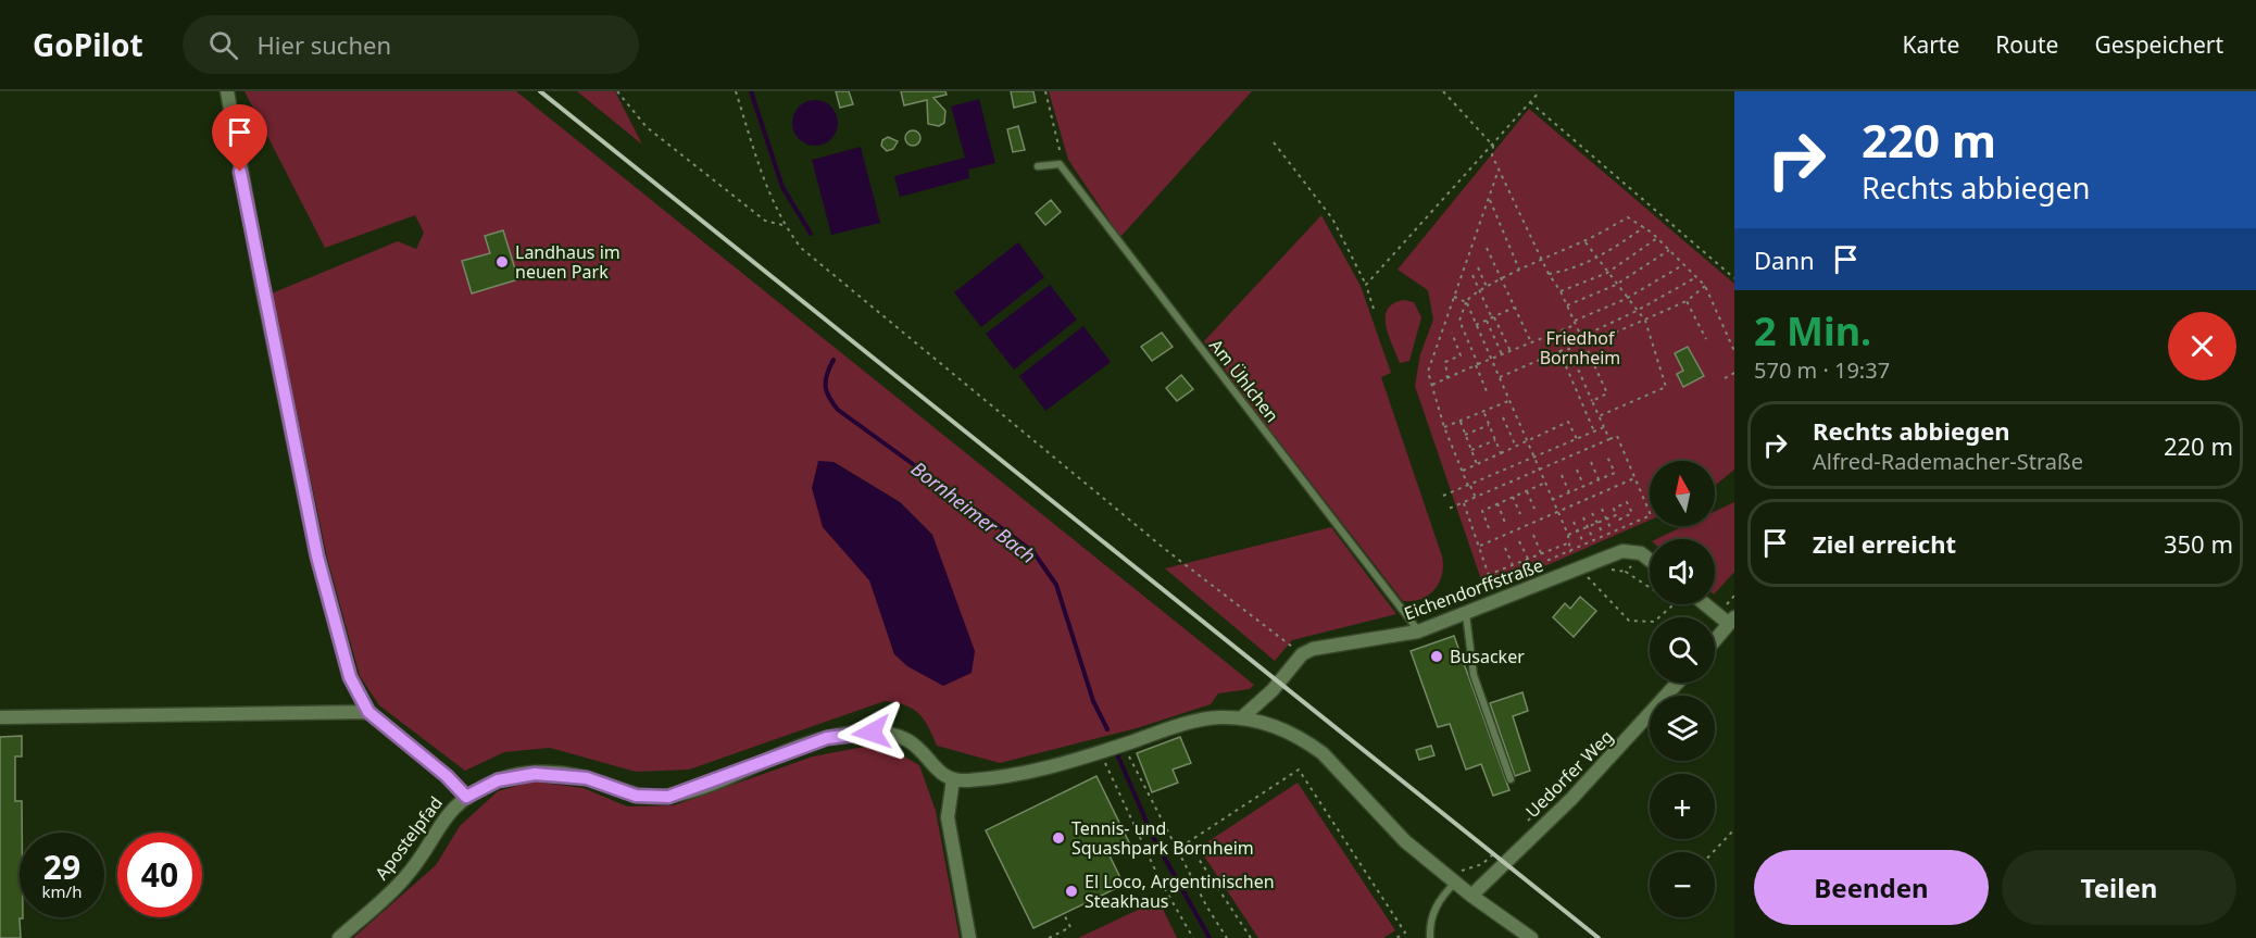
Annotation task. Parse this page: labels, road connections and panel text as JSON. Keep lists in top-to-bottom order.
{
  "streets": {
    "street": ["Eichendorffstraße", "Uedorfer Weg", "Apostelpfad"],
    "lane": ["Am Ühlchen"]
  },
  "crossings": [
    ["Am Ühlchen", "Eichendorffstraße"]
  ],
  "water": ["Bornheimer Bach"],
  "parks": ["Friedhof Bornheim"],
  "places": [
    "Landhaus im neuen Park",
    "Busacker",
    "Tennis- und Squashpark Bornheim",
    "El Loco, Argentinischen Steakhaus"
  ],
  "north": "top",
  "page": {
    "header": "GoPilot",
    "search": "Hier suchen",
    "nav": ["Karte", "Route", "Gespeichert"],
    "turn": ["220 m", "Rechts abbiegen"],
    "then": "Dann",
    "heading": ["2 Min.", "570 m · 19:37"],
    "list": [
      {
        "name": "Rechts abbiegen",
        "note": "Alfred-Rademacher-Straße",
        "value": "220 m"
      },
      {
        "name": "Ziel erreicht",
        "value": "350 m"
      }
    ],
    "map_buttons": ["+", "−"],
    "speed": "29 km/h",
    "limit": "40",
    "buttons": ["Beenden", "Teilen"]
  }
}
